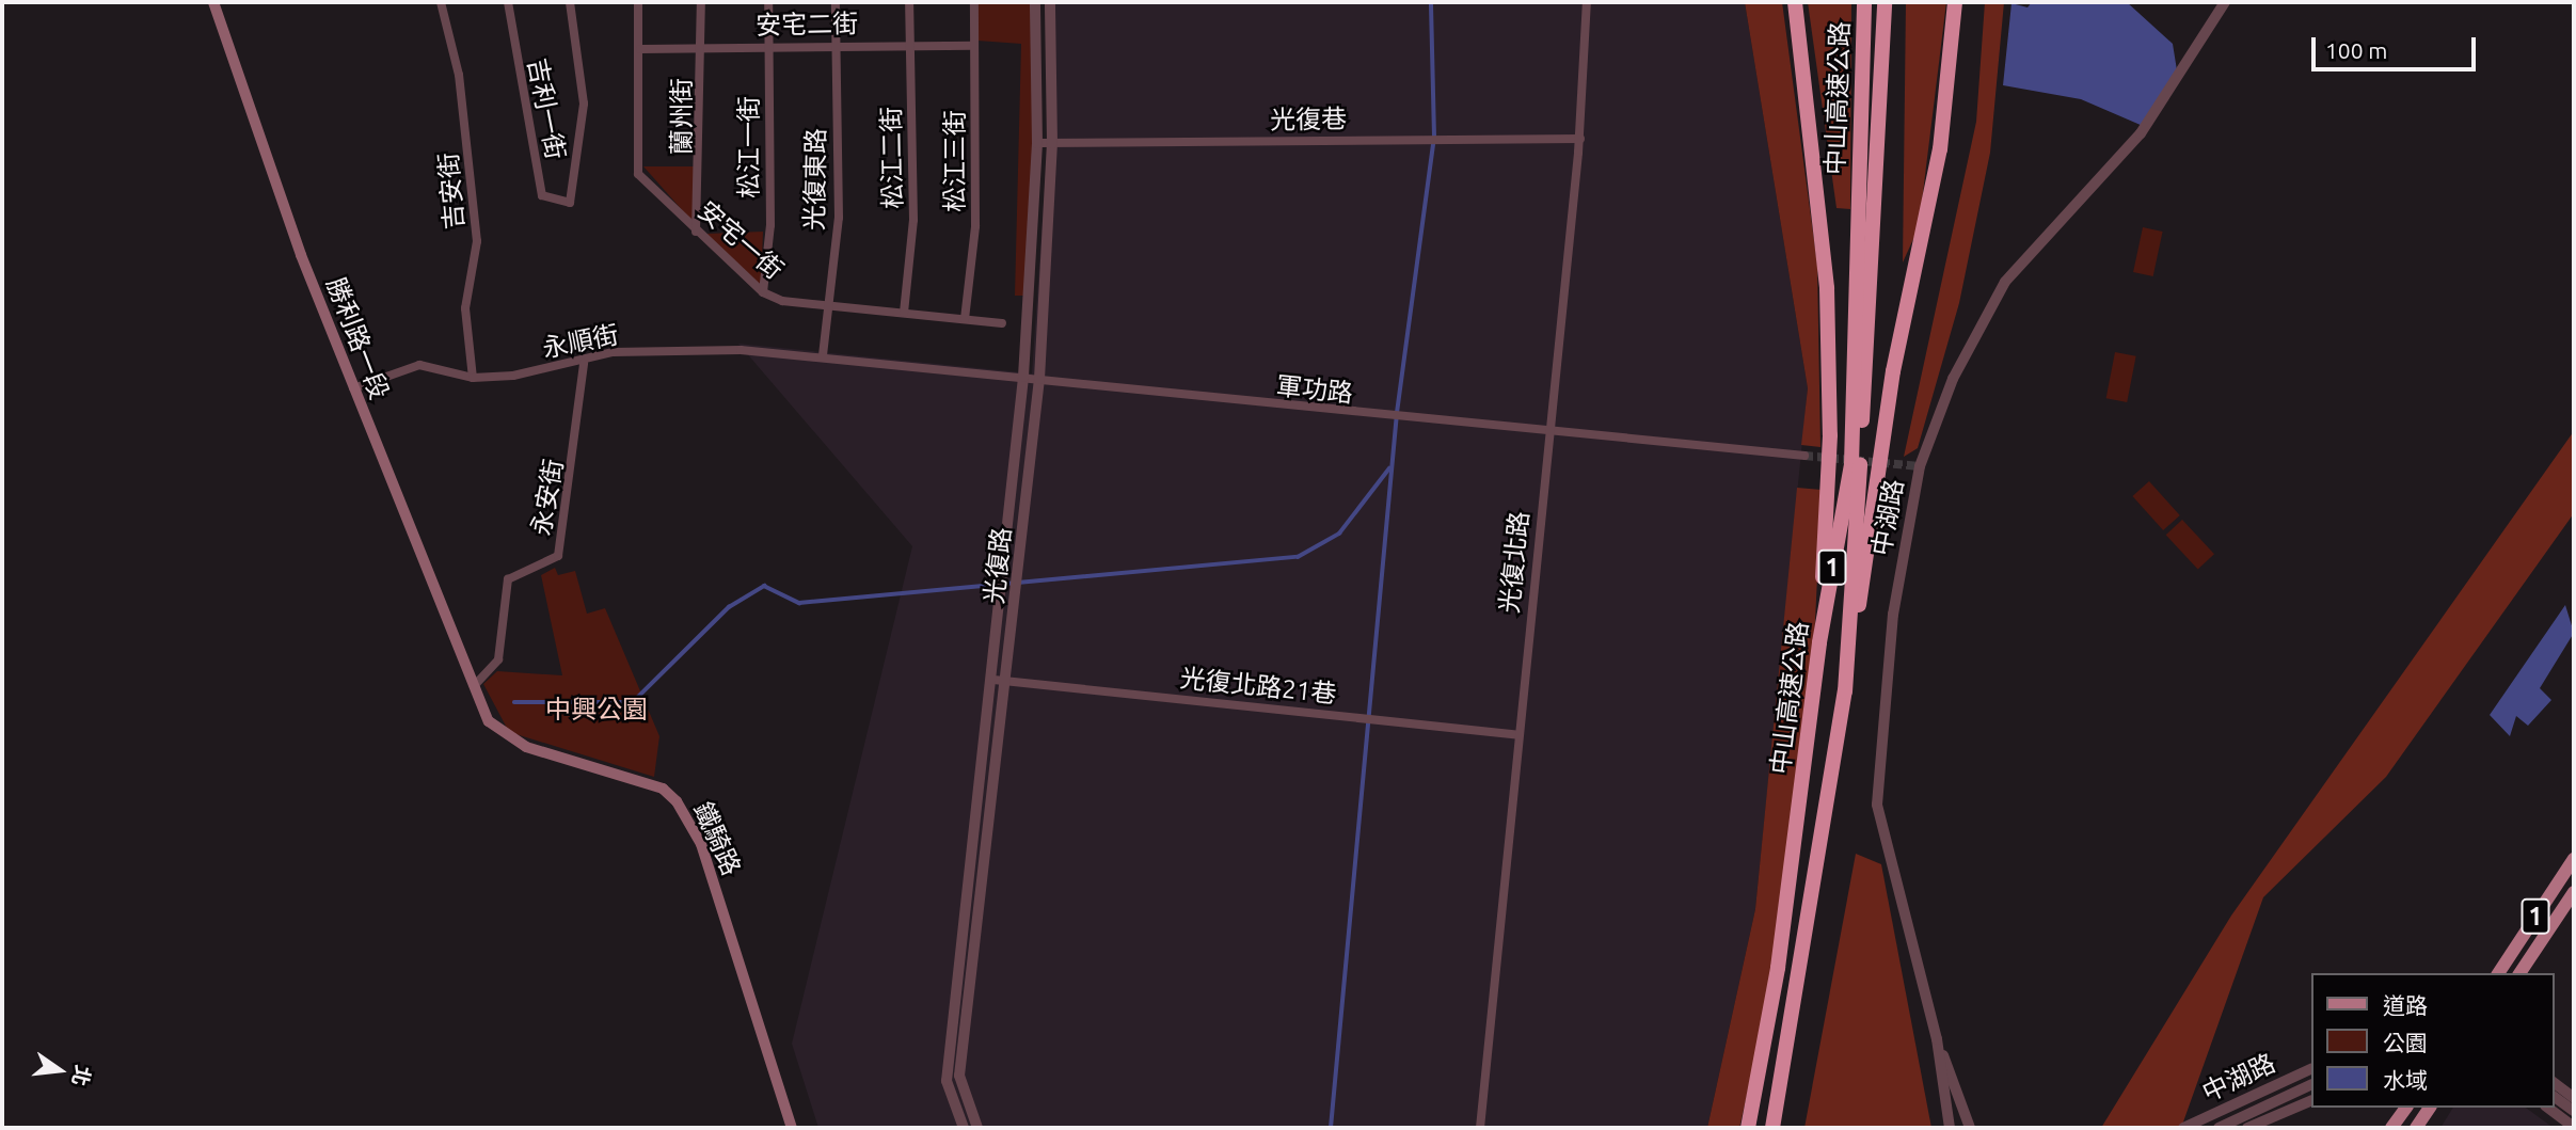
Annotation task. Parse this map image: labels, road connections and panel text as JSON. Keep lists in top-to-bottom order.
{
  "streets": {
    "highway": ["中山高速公路", "1"],
    "main road": ["勝利路一段", "鐵騎路"],
    "street": [
      "安宅二街",
      "吉利一街",
      "蘭州街",
      "光復巷",
      "松江一街",
      "松江二街",
      "松江三街",
      "光復東路",
      "吉安街",
      "安宅一街",
      "永順街",
      "軍功路",
      "永安街",
      "中湖路",
      "光復北路",
      "光復路",
      "光復北路21巷"
    ]
  },
  "crossings": [
    ["安宅二街", "蘭州街"],
    ["安宅二街", "松江一街"],
    ["安宅二街", "松江二街"],
    ["安宅二街", "松江三街"],
    ["安宅二街", "光復東路"],
    ["安宅二街", "安宅一街"],
    ["蘭州街", "安宅一街"],
    ["光復巷", "光復北路"],
    ["光復巷", "光復路"],
    ["松江一街", "安宅一街"],
    ["松江二街", "安宅一街"],
    ["松江三街", "安宅一街"],
    ["光復東路", "安宅一街"],
    ["光復東路", "永順街"],
    ["光復東路", "軍功路"],
    ["吉安街", "永順街"],
    ["勝利路一段", "永順街"],
    ["勝利路一段", "永安街"],
    ["勝利路一段", "鐵騎路"],
    ["永順街", "軍功路"],
    ["永順街", "永安街"],
    ["軍功路", "光復北路"],
    ["軍功路", "光復路"],
    ["永安街", "鐵騎路"],
    ["光復北路", "光復北路21巷"],
    ["光復路", "光復北路21巷"]
  ],
  "parks": ["中興公園"],
  "legend": ["道路", "公園", "水域"],
  "scale_bar": "100 m",
  "north": "right"
}
